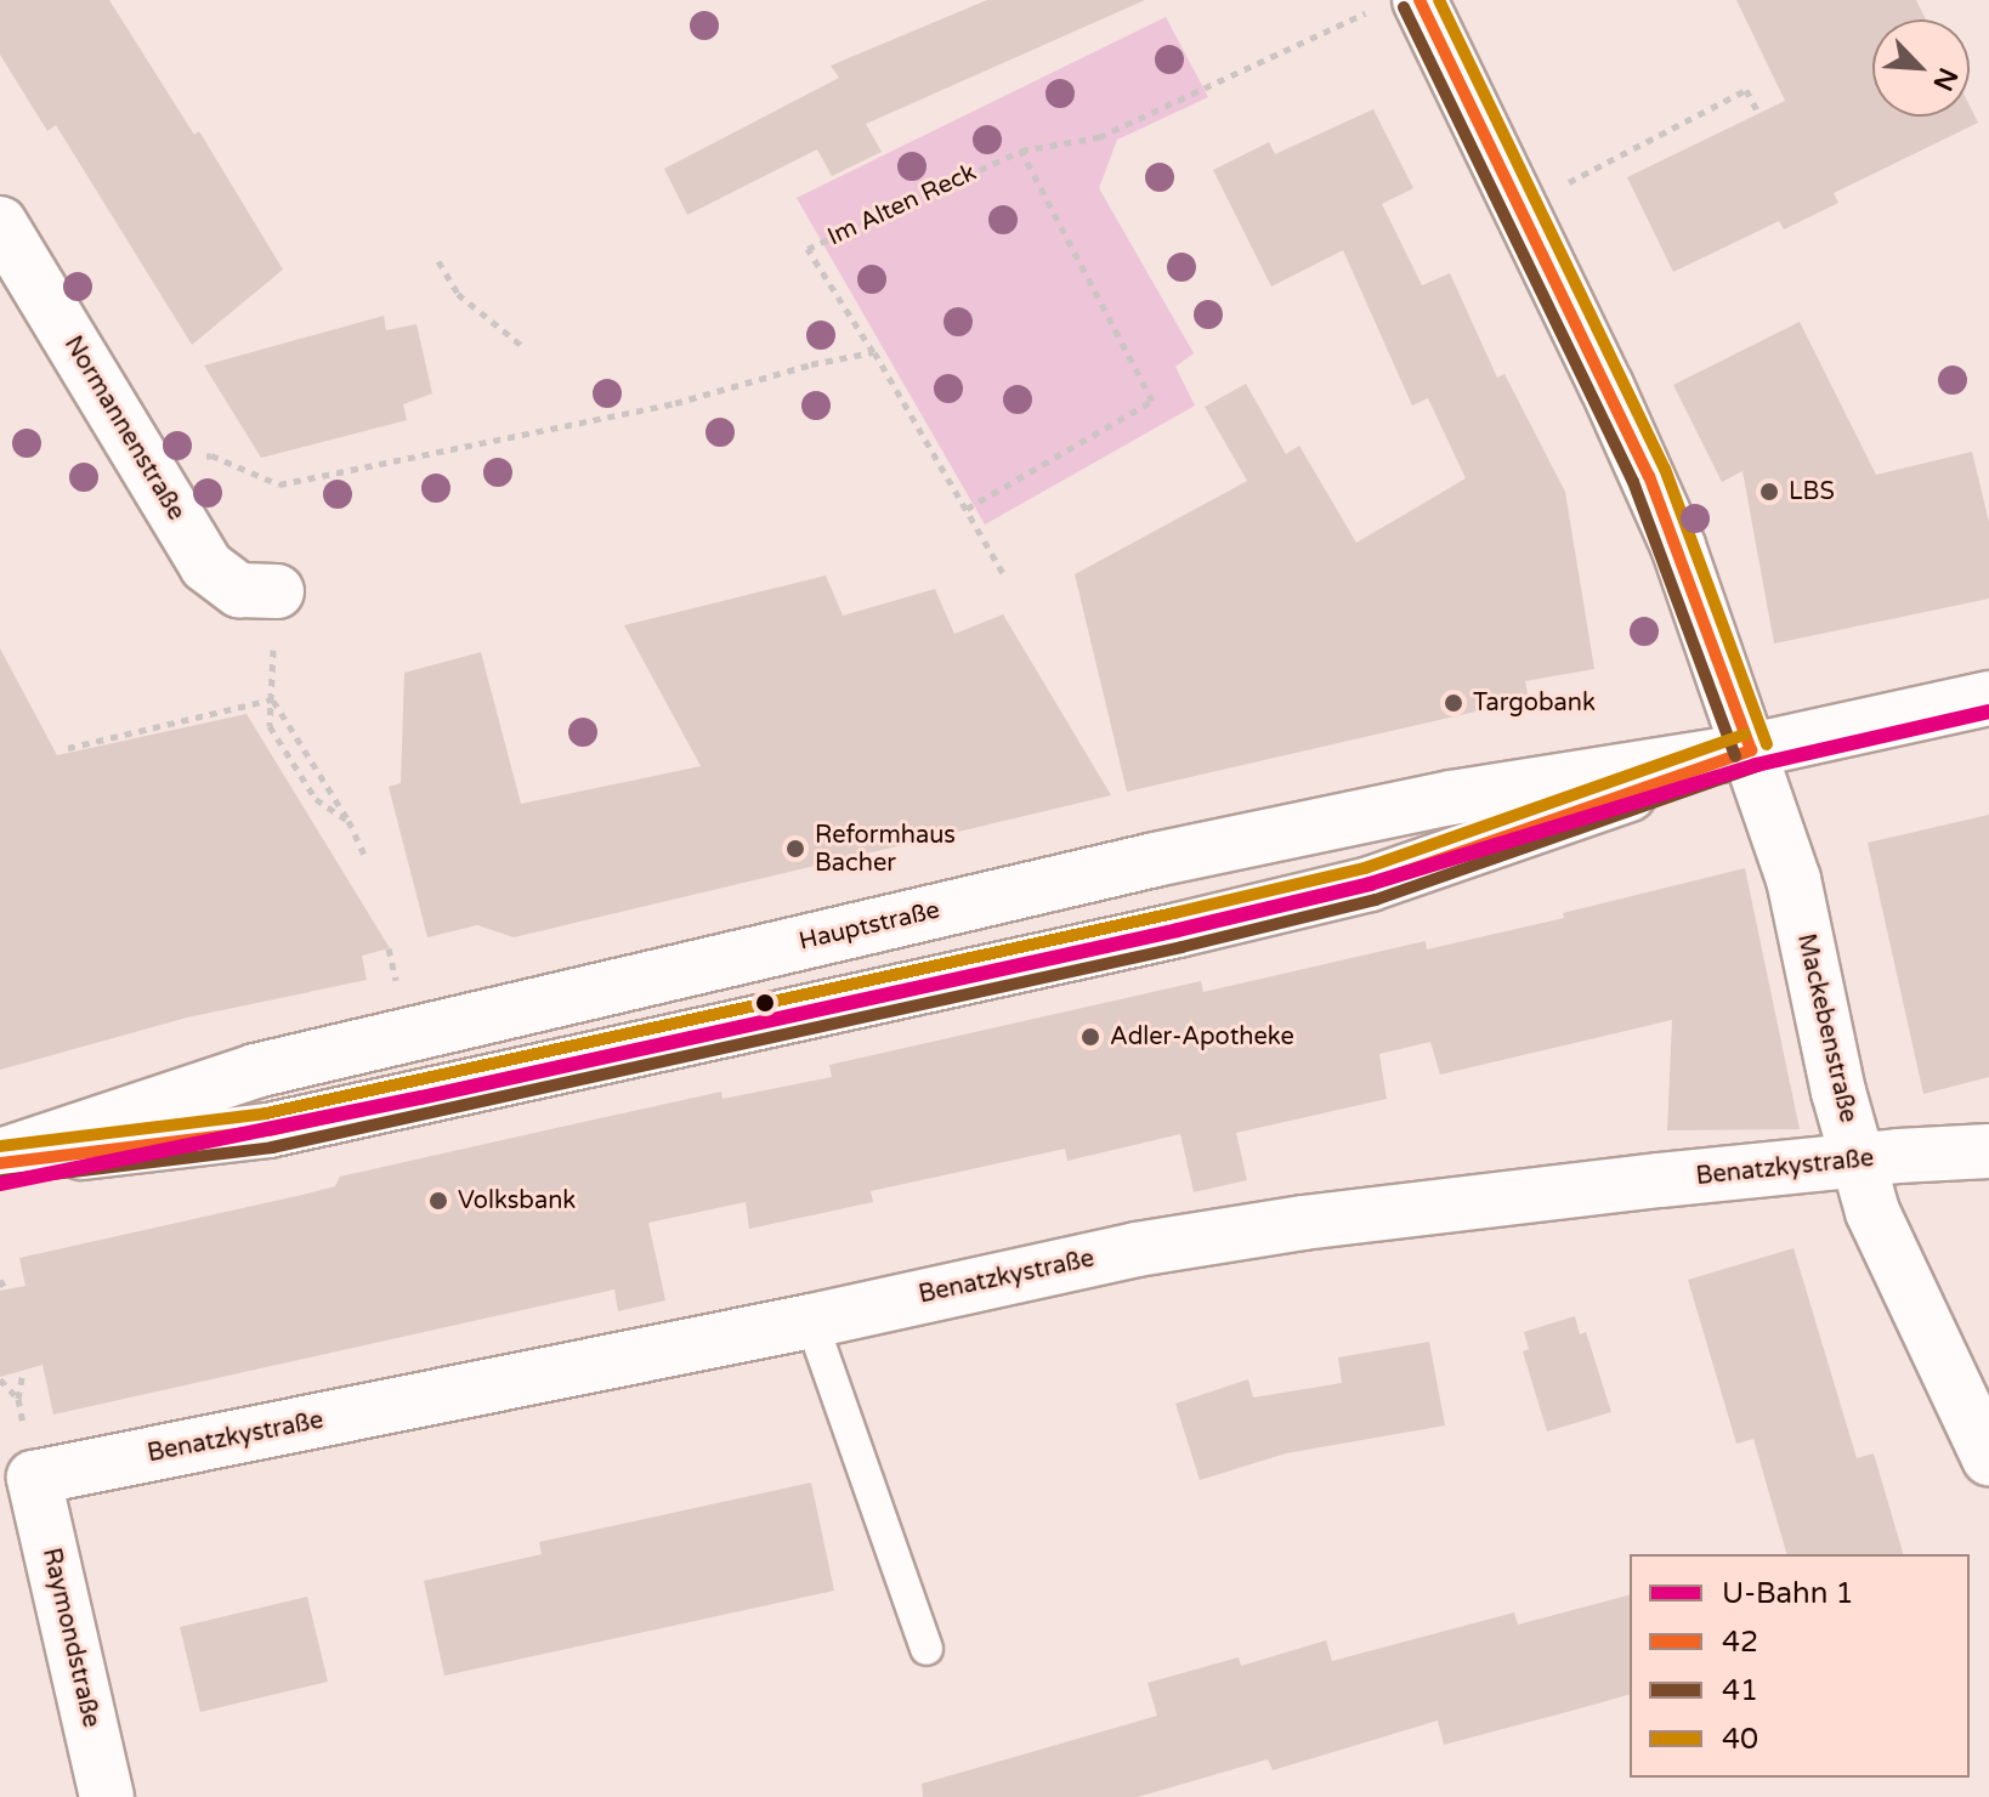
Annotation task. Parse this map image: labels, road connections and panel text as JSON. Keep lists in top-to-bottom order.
{
  "streets": {
    "street": [
      "Normannenstraße",
      "Hauptstraße",
      "Mackebenstraße",
      "Benatzkystraße",
      "Raymondstraße"
    ],
    "path": ["Im Alten Reck"]
  },
  "crossings": [
    ["Im Alten Reck", "Mackebenstraße"],
    ["Hauptstraße", "Mackebenstraße"],
    ["Mackebenstraße", "Benatzkystraße"],
    ["Benatzkystraße", "Raymondstraße"]
  ],
  "places": [
    "LBS",
    "Targobank",
    "Reformhaus Bacher",
    "Adler-Apotheke",
    "Volksbank"
  ],
  "lines": [
    "transit line 42",
    "transit line 40",
    "transit line 41",
    "metro line 1"
  ],
  "legend": [
    "U-Bahn 1",
    "42",
    "41",
    "40"
  ],
  "north": "bottom right"
}
